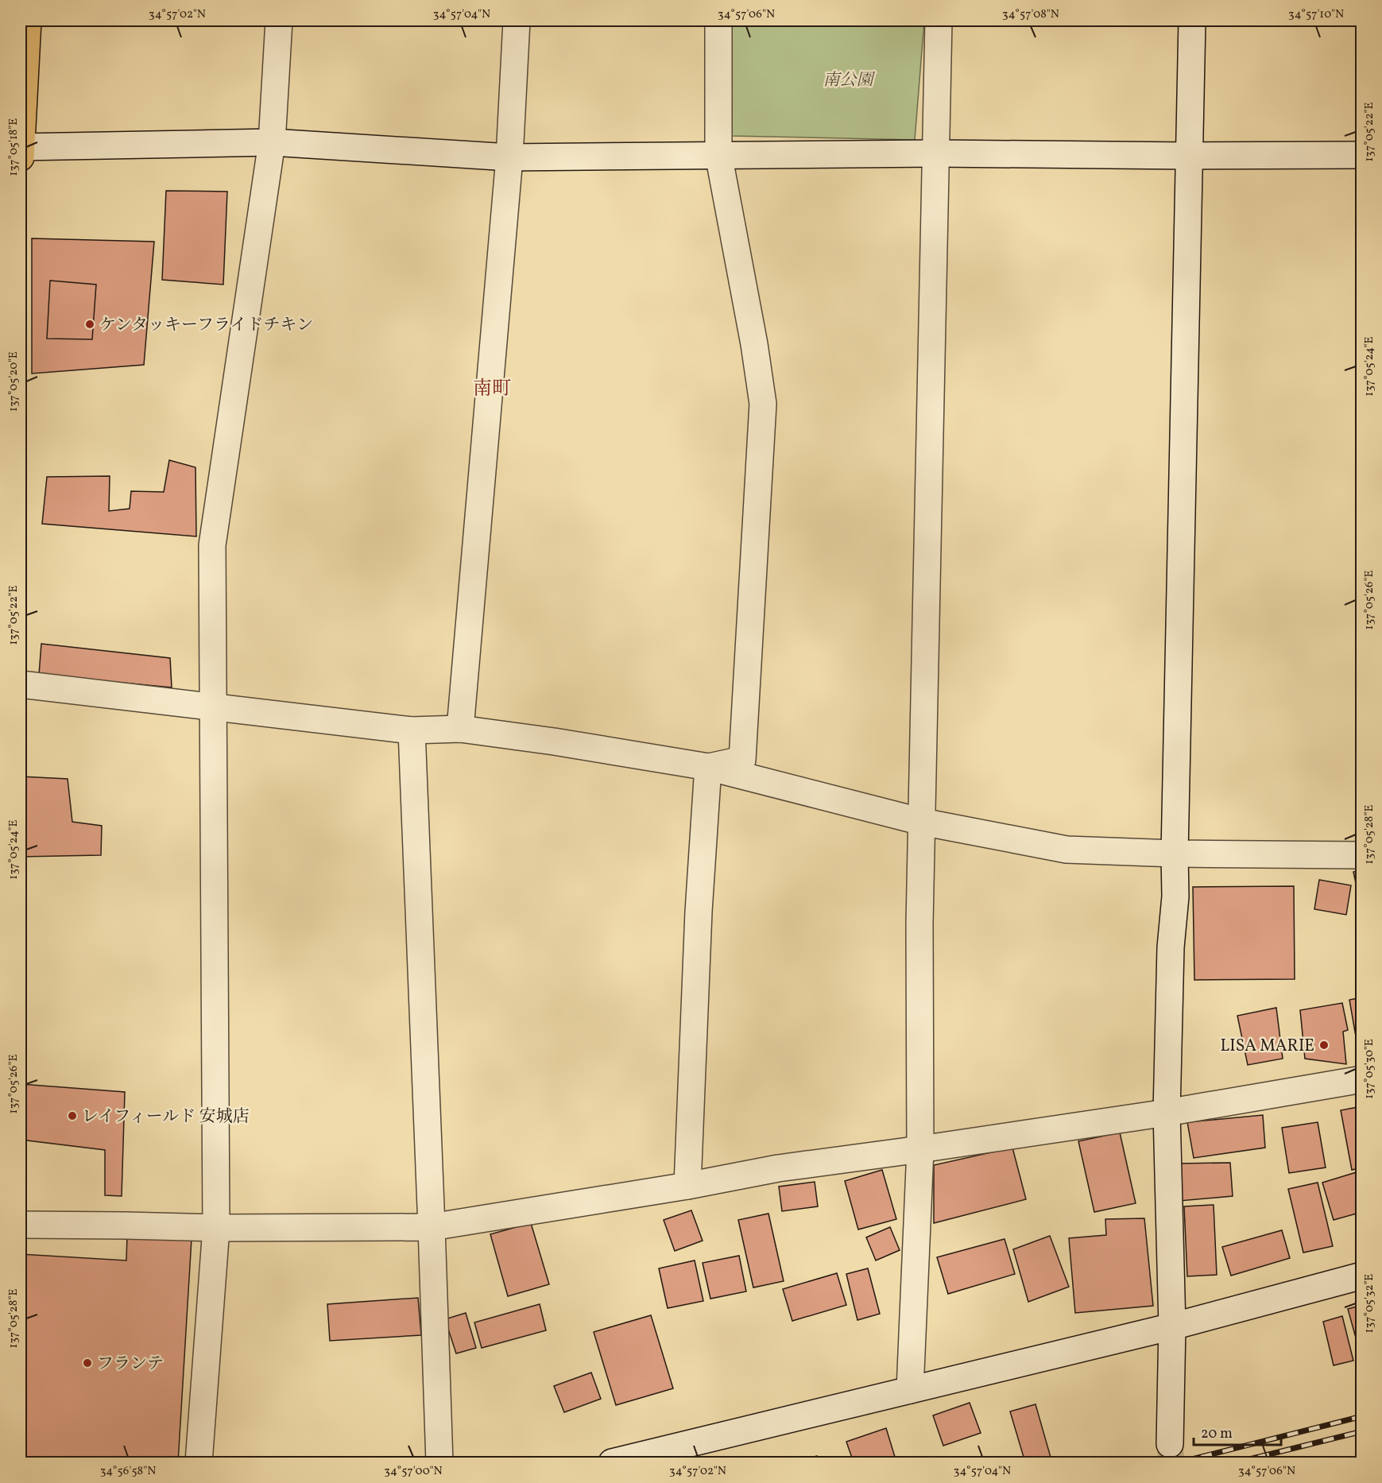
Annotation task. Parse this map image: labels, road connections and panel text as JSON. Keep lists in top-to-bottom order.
{
  "districts": ["南町"],
  "parks": ["南公園"],
  "places": [
    "ケンタッキーフライドチキン",
    "LISA MARIE",
    "レイフィールド 安城店",
    "フランテ"
  ],
  "scale_bar": "20 m",
  "coordinates": [
    "34°57'02\"N",
    "34°57'04\"N",
    "34°57'06\"N",
    "34°57'08\"N",
    "34°57'10\"N",
    "137°05'22\"E",
    "137°05'18\"E",
    "137°05'24\"E",
    "137°05'20\"E",
    "137°05'26\"E",
    "137°05'28\"E",
    "137°05'30\"E",
    "137°05'32\"E",
    "34°56'58\"N",
    "34°57'00\"N"
  ]
}
